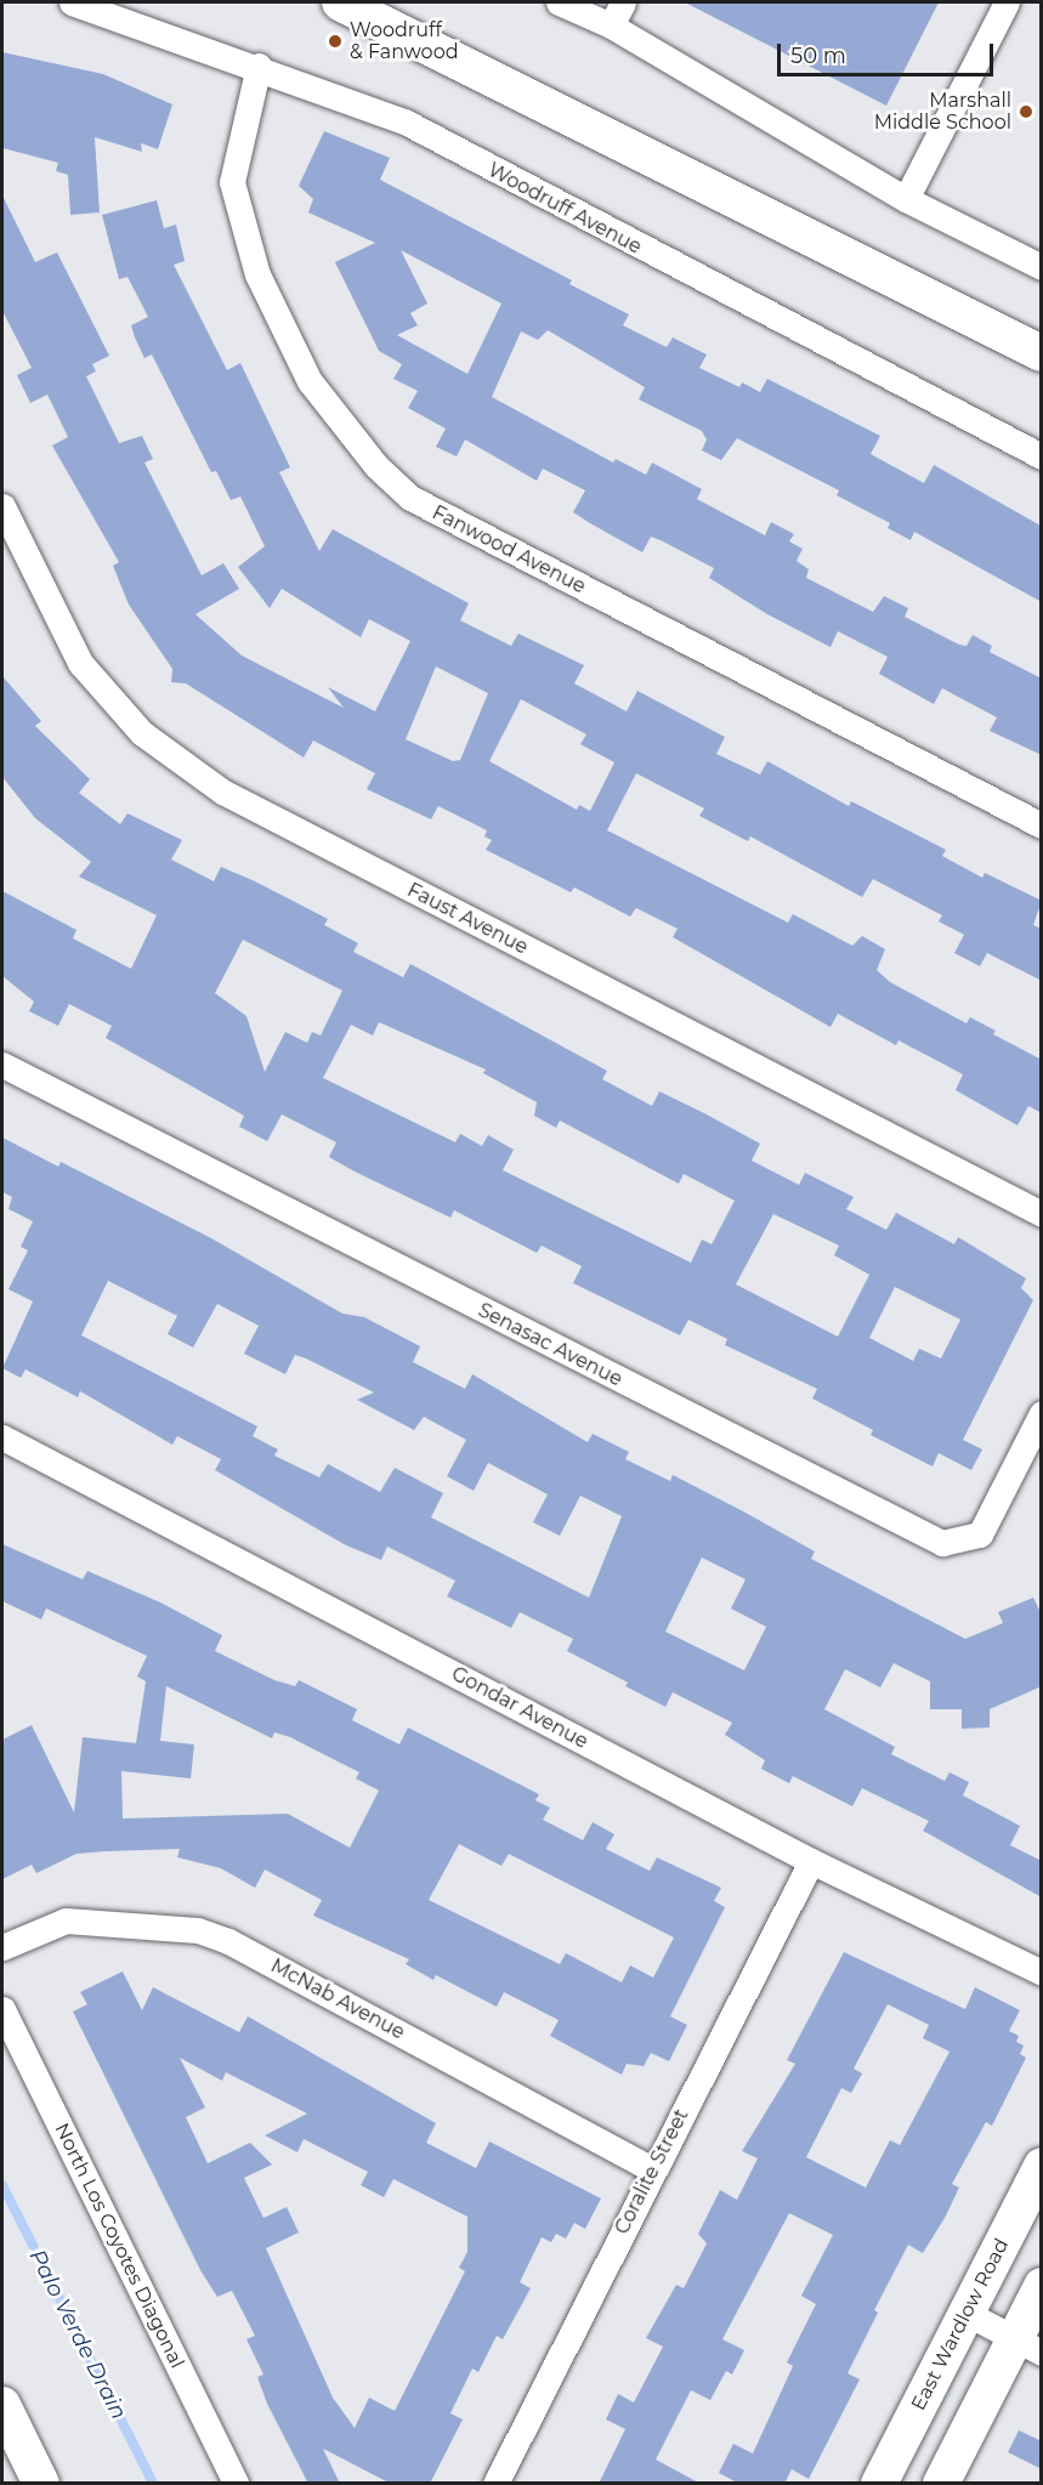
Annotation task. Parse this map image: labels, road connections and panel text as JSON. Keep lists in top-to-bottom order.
{
  "streets": {
    "main road": ["East Wardlow Road"],
    "street": [
      "Woodruff Avenue",
      "Fanwood Avenue",
      "Faust Avenue",
      "Senasac Avenue",
      "Gondar Avenue",
      "McNab Avenue",
      "Coralite Street",
      "North Los Coyotes Diagonal"
    ]
  },
  "crossings": [
    ["Woodruff Avenue", "Fanwood Avenue"],
    ["Gondar Avenue", "Coralite Street"],
    ["McNab Avenue", "Coralite Street"]
  ],
  "water": ["Palo Verde Drain"],
  "places": ["Woodruff & Fanwood", "Marshall Middle School"],
  "scale_bar": "50 m"
}
